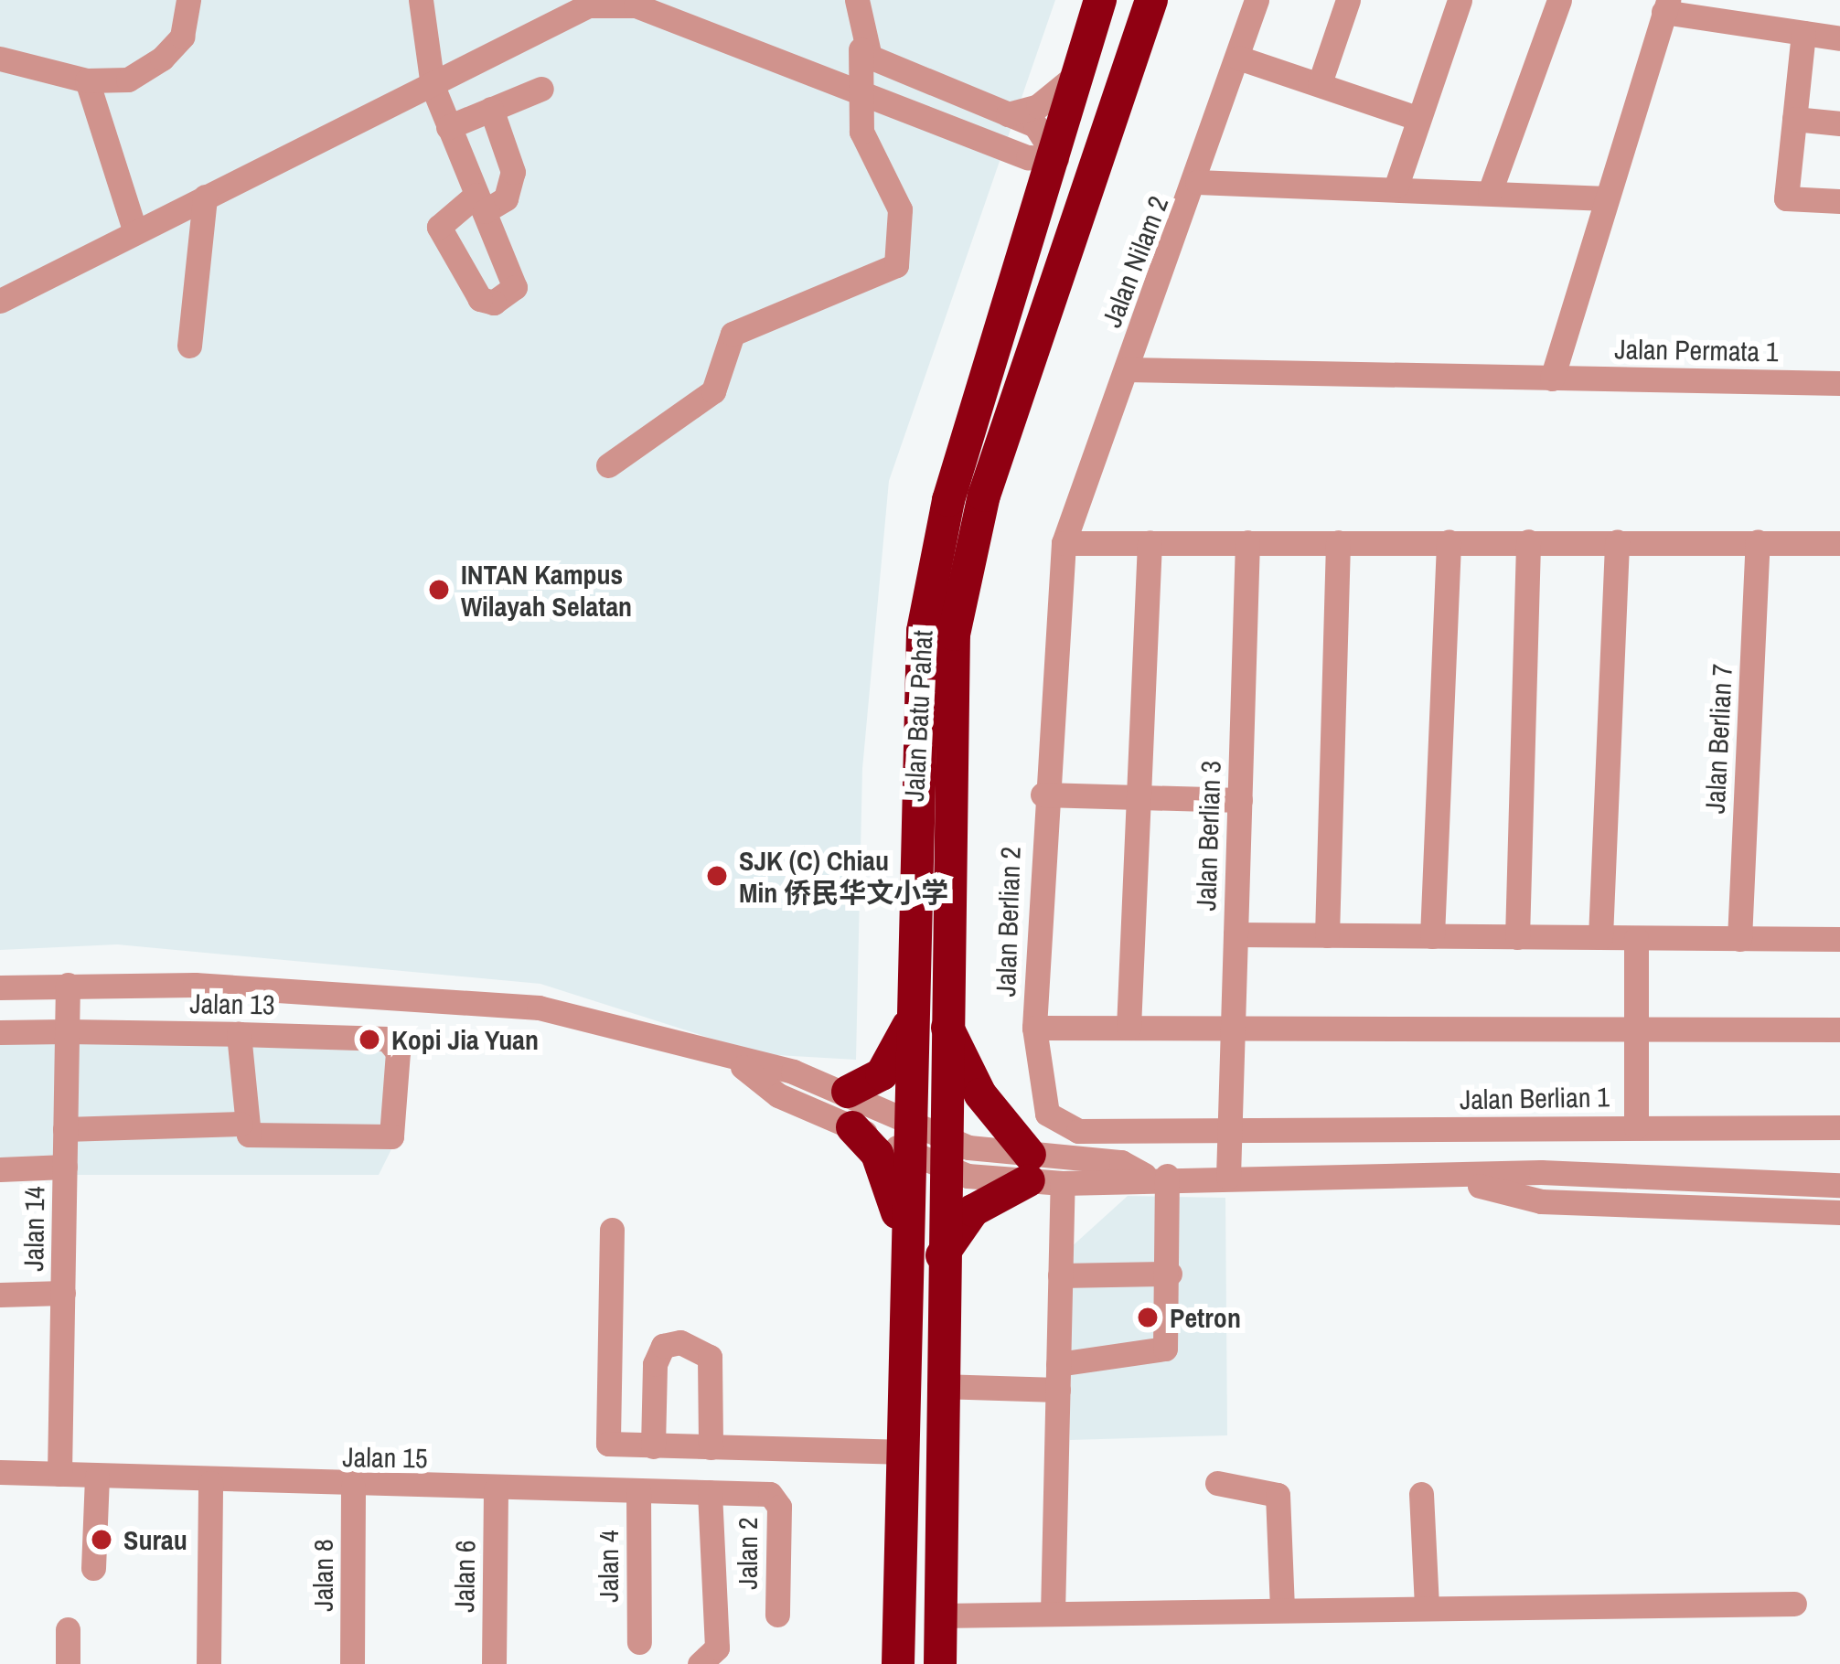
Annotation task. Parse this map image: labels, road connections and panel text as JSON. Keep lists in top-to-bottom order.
{
  "streets": {
    "highway": ["Jalan Batu Pahat"],
    "street": [
      "Jalan Nilam 2",
      "Jalan Permata 1",
      "Jalan Berlian 7",
      "Jalan Berlian 3",
      "Jalan Berlian 2",
      "Jalan 13",
      "Jalan Berlian 1",
      "Jalan 14",
      "Jalan 15",
      "Jalan 2",
      "Jalan 4",
      "Jalan 8",
      "Jalan 6"
    ]
  },
  "crossings": [
    ["Jalan Nilam 2", "Jalan Permata 1"],
    ["Jalan Nilam 2", "Jalan Berlian 2"],
    ["Jalan Berlian 3", "Jalan Berlian 2"],
    ["Jalan Berlian 3", "Jalan Berlian 1"],
    ["Jalan Berlian 2", "Jalan Berlian 1"],
    ["Jalan 13", "Jalan 14"],
    ["Jalan 14", "Jalan 15"],
    ["Jalan 15", "Jalan 2"],
    ["Jalan 15", "Jalan 4"],
    ["Jalan 15", "Jalan 8"],
    ["Jalan 15", "Jalan 6"]
  ],
  "places": [
    "INTAN Kampus Wilayah Selatan",
    "SJK (C) Chiau Min 侨民华文小学",
    "Kopi Jia Yuan",
    "Petron",
    "Surau"
  ]
}
